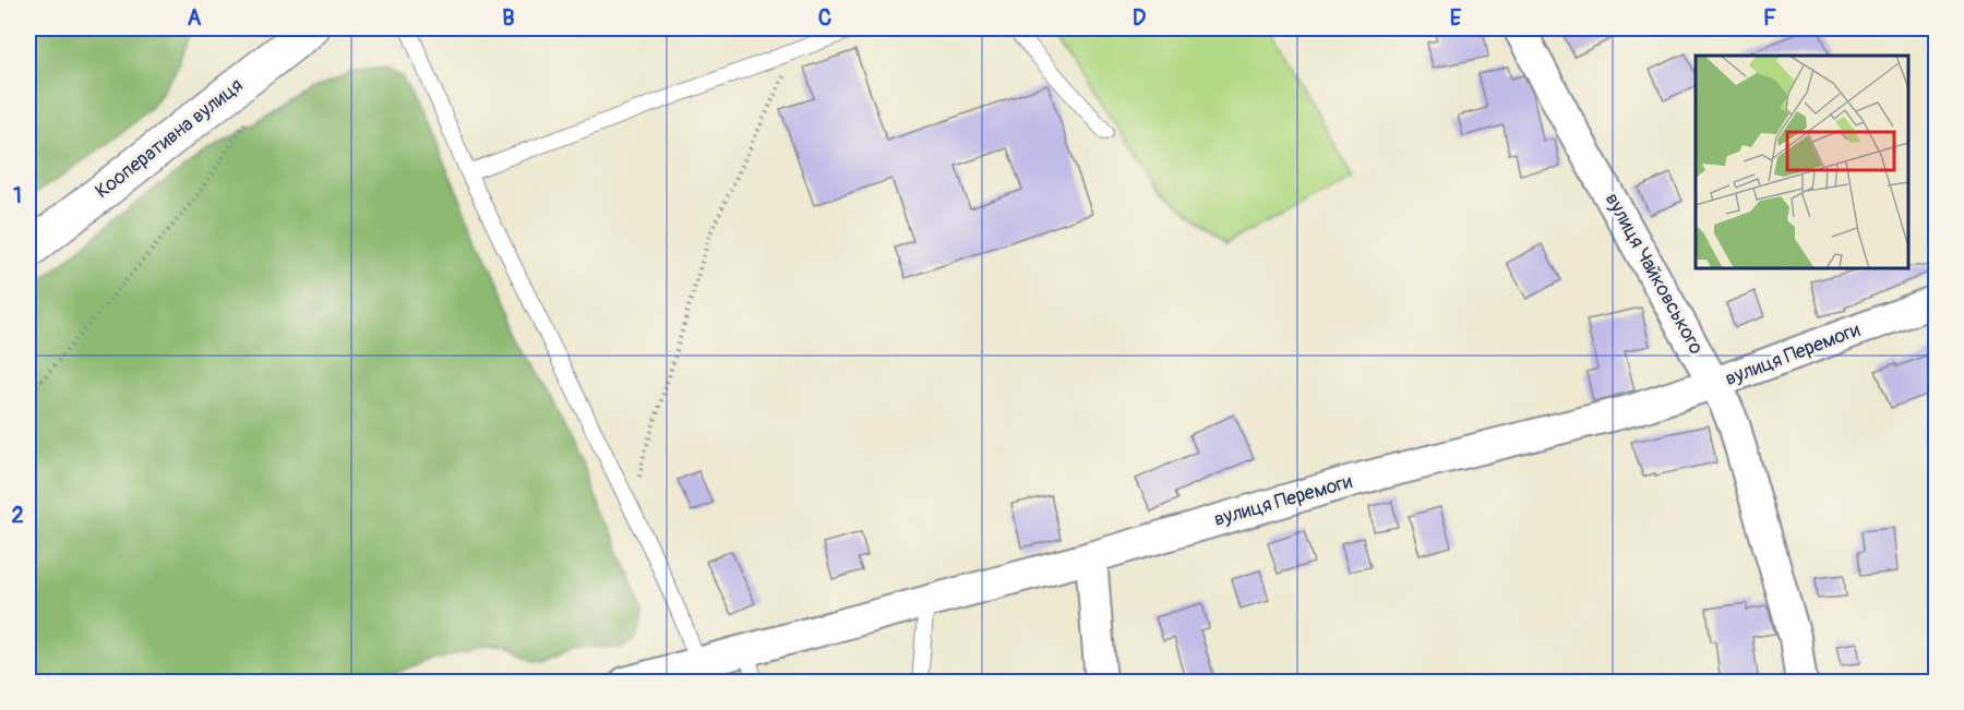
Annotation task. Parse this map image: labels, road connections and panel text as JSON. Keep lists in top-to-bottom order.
{
  "streets": {
    "street": ["Кооперативна вулиця", "вулиця Чайковського", "вулиця Перемоги"]
  },
  "crossings": [
    ["вулиця Чайковського", "вулиця Перемоги"]
  ],
  "grid": {
    "columns": [
      "A",
      "B",
      "C",
      "D",
      "E",
      "F"
    ],
    "rows": ["1", "2"]
  }
}
